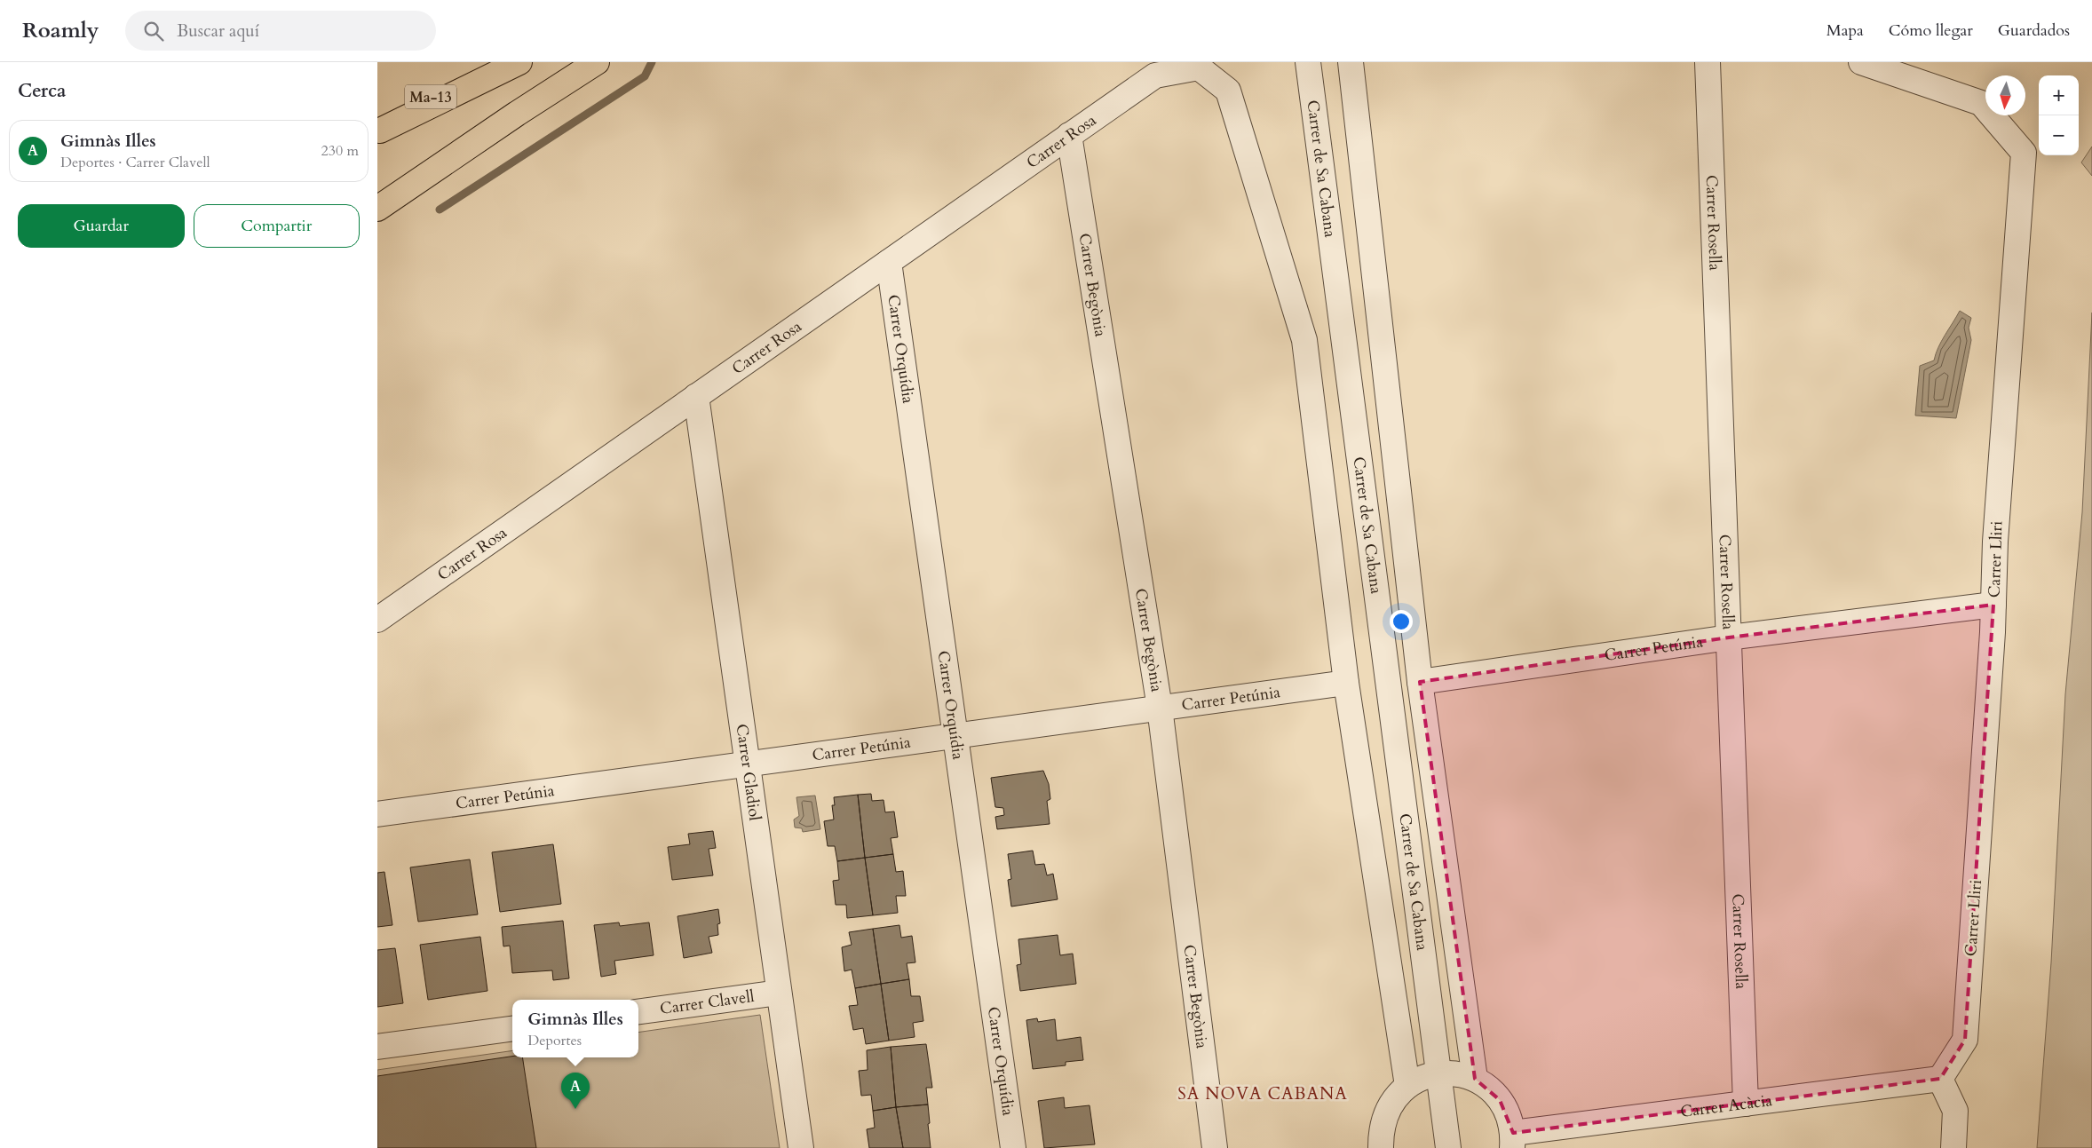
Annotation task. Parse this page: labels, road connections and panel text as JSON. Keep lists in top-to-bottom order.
{
  "streets": {
    "highway": ["Ma-13"],
    "street": [
      "Carrer Rosa",
      "Carrer de Sa Cabana",
      "Carrer Rosella",
      "Carrer Begònia",
      "Carrer Orquídia",
      "Carrer Lliri",
      "Carrer Petúnia",
      "Carrer Gladiol",
      "Carrer Clavell",
      "Carrer Acàcia"
    ]
  },
  "crossings": [
    ["Carrer Rosa", "Carrer Begònia"],
    ["Carrer Rosa", "Carrer Orquídia"],
    ["Carrer Rosa", "Carrer Petúnia"],
    ["Carrer Rosa", "Carrer Gladiol"],
    ["Carrer Rosella", "Carrer Petúnia"],
    ["Carrer Rosella", "Carrer Acàcia"],
    ["Carrer Begònia", "Carrer Petúnia"],
    ["Carrer Orquídia", "Carrer Petúnia"],
    ["Carrer Lliri", "Carrer Petúnia"],
    ["Carrer Lliri", "Carrer Acàcia"],
    ["Carrer Petúnia", "Carrer Gladiol"],
    ["Carrer Gladiol", "Carrer Clavell"]
  ],
  "districts": ["SA NOVA CABANA"],
  "north": "bottom",
  "page": {
    "header": "Roamly",
    "search": "Buscar aquí",
    "nav": ["Mapa", "Cómo llegar", "Guardados"],
    "heading": "Cerca",
    "map_buttons": ["+", "−"],
    "list": [
      {
        "mark": "A",
        "name": "Gimnàs Illes",
        "note": "Deportes · Carrer Clavell",
        "value": "230 m"
      }
    ],
    "buttons": ["Guardar", "Compartir"],
    "popup": ["Gimnàs Illes", "Deportes"],
    "pins": "A"
  }
}
